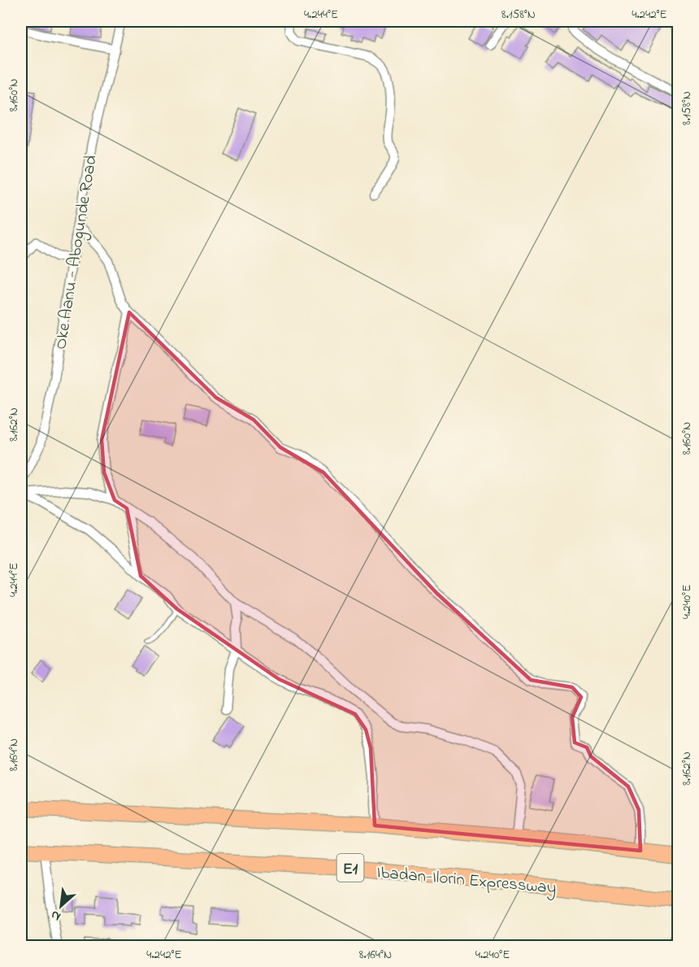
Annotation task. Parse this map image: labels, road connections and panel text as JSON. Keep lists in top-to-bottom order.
{
  "streets": {
    "highway": ["E1", "Ibadan-Ilorin Expressway"],
    "street": ["Oke Aanu - Abogunde Road"]
  },
  "north": "bottom left",
  "coordinates": [
    "4.244°E",
    "8.158°N",
    "4.242°E",
    "8.160°N",
    "8.162°N",
    "4.240°E",
    "8.164°N"
  ]
}
